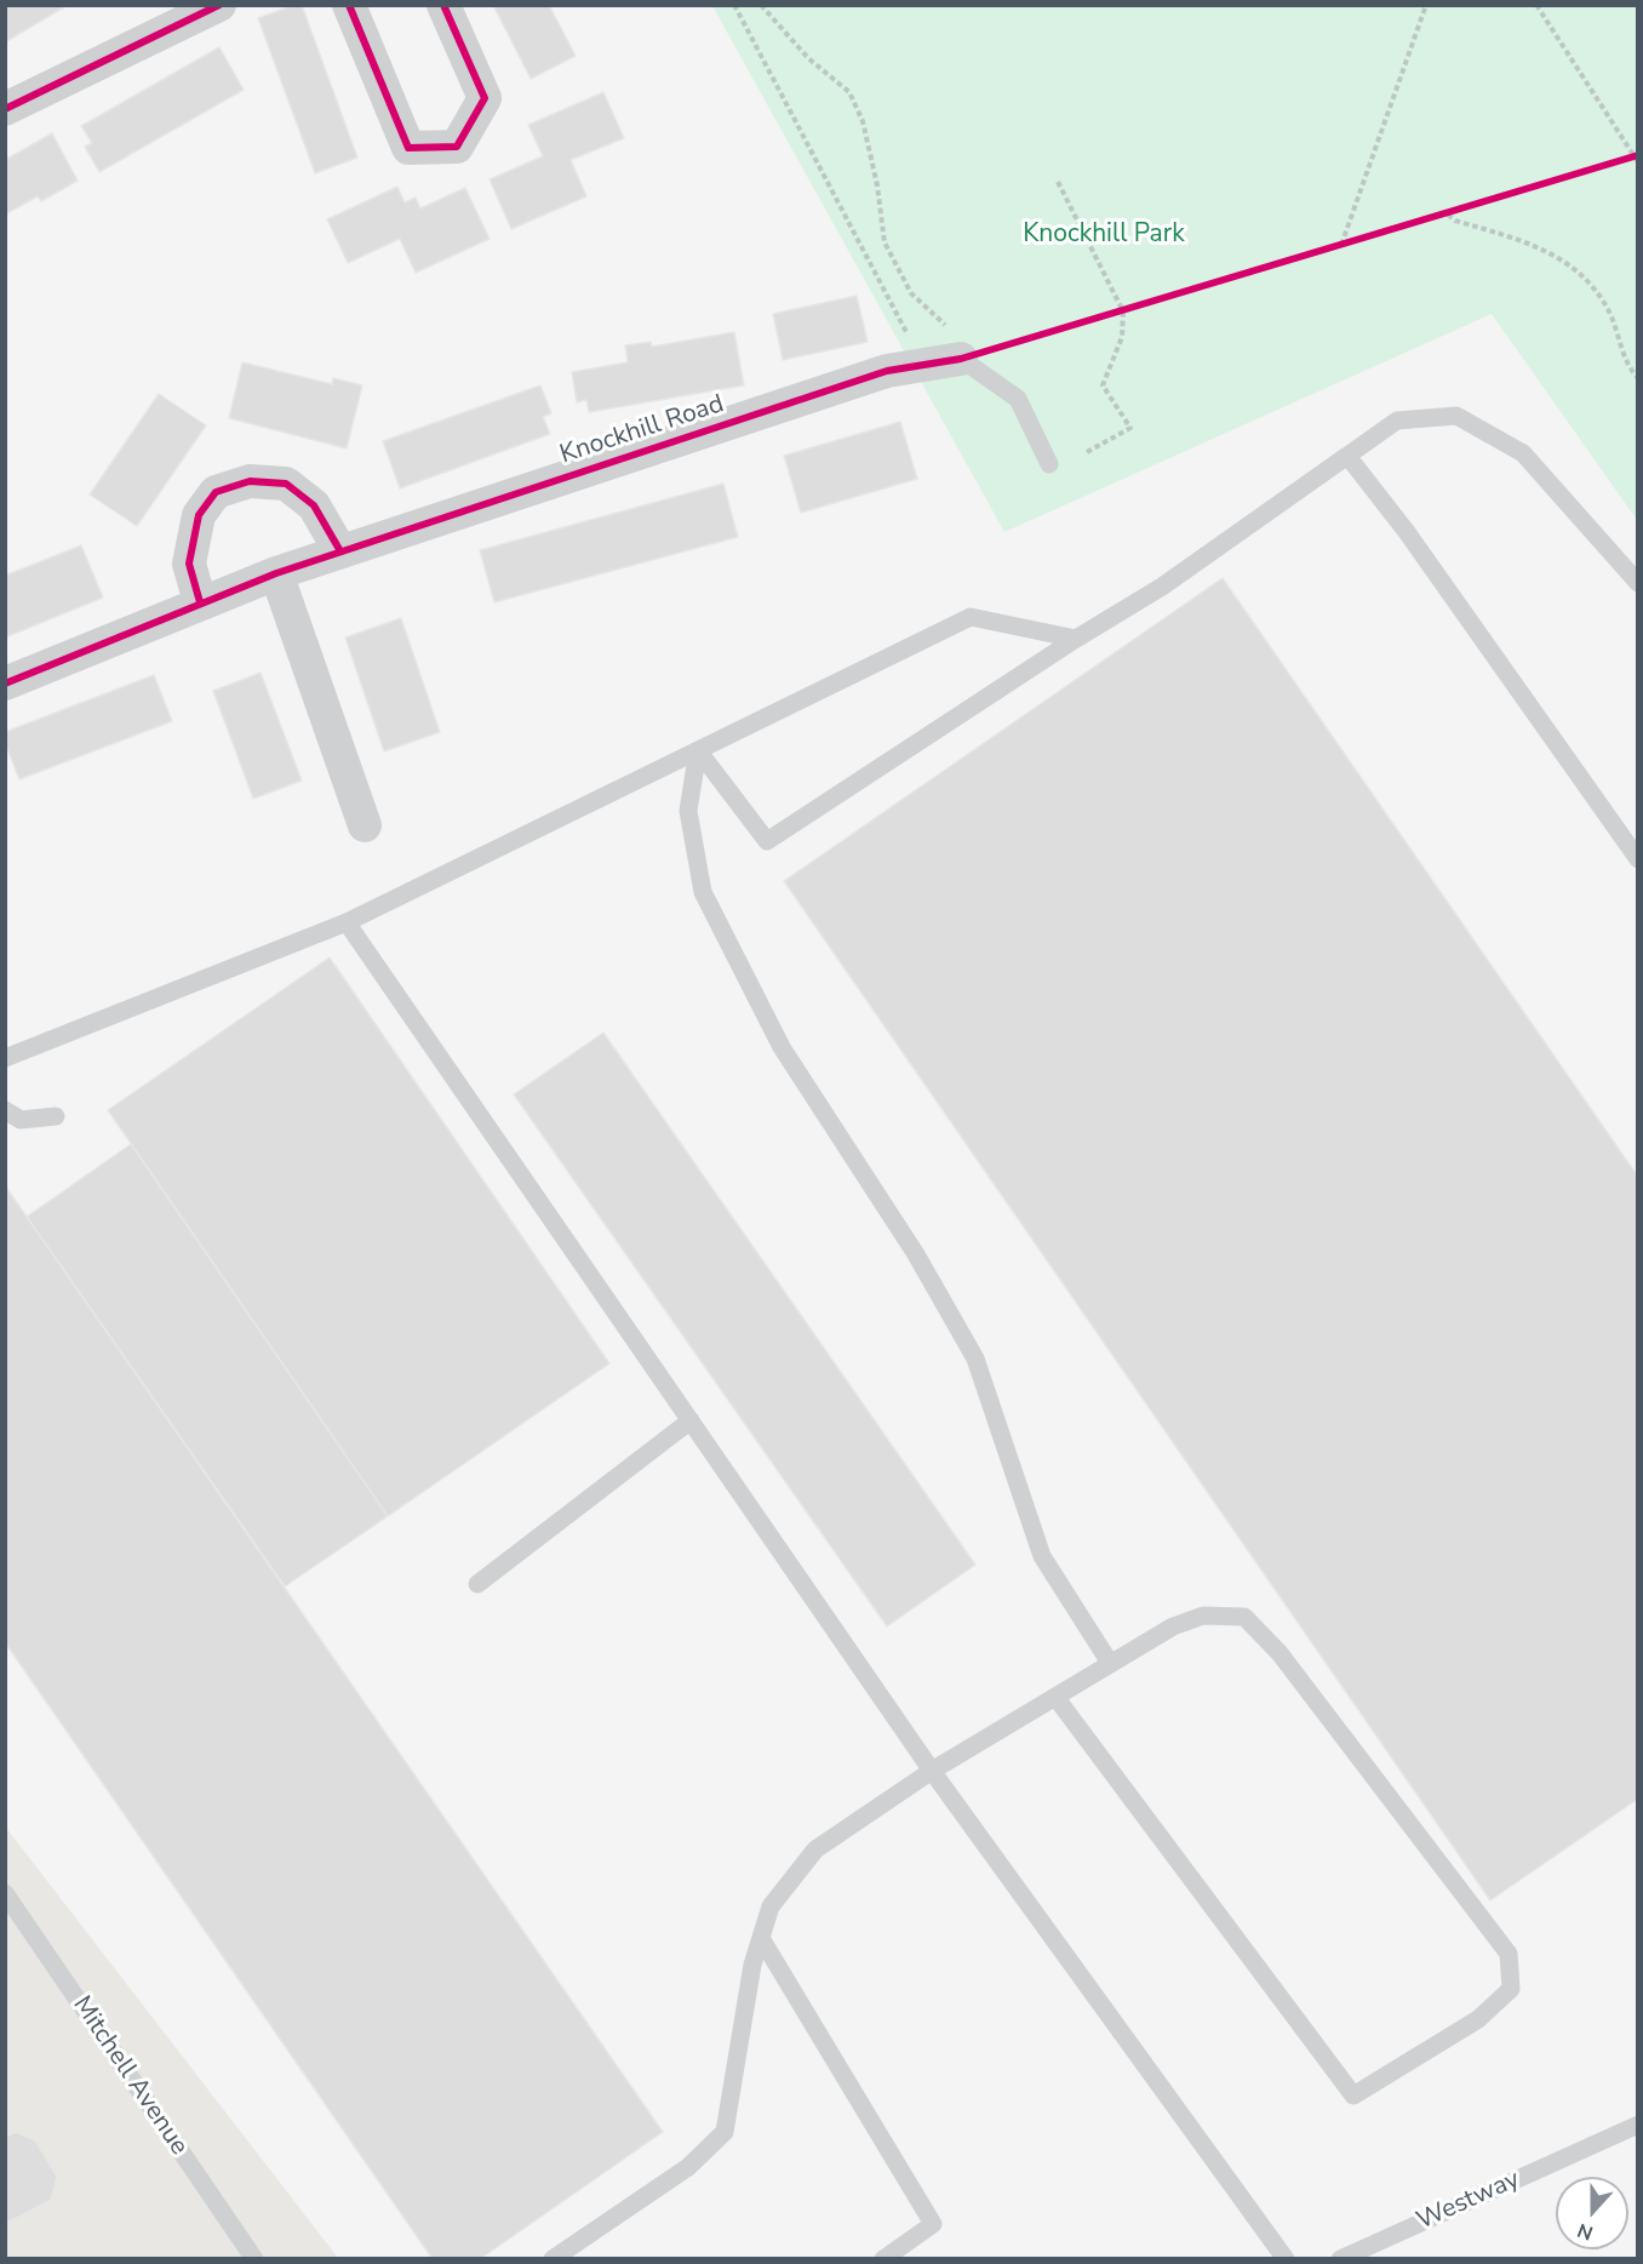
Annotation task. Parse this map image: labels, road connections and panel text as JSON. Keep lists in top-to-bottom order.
{
  "streets": {
    "street": ["Knockhill Road"],
    "lane": ["Mitchell Avenue", "Westway"]
  },
  "parks": ["Knockhill Park"],
  "north": "bottom"
}
